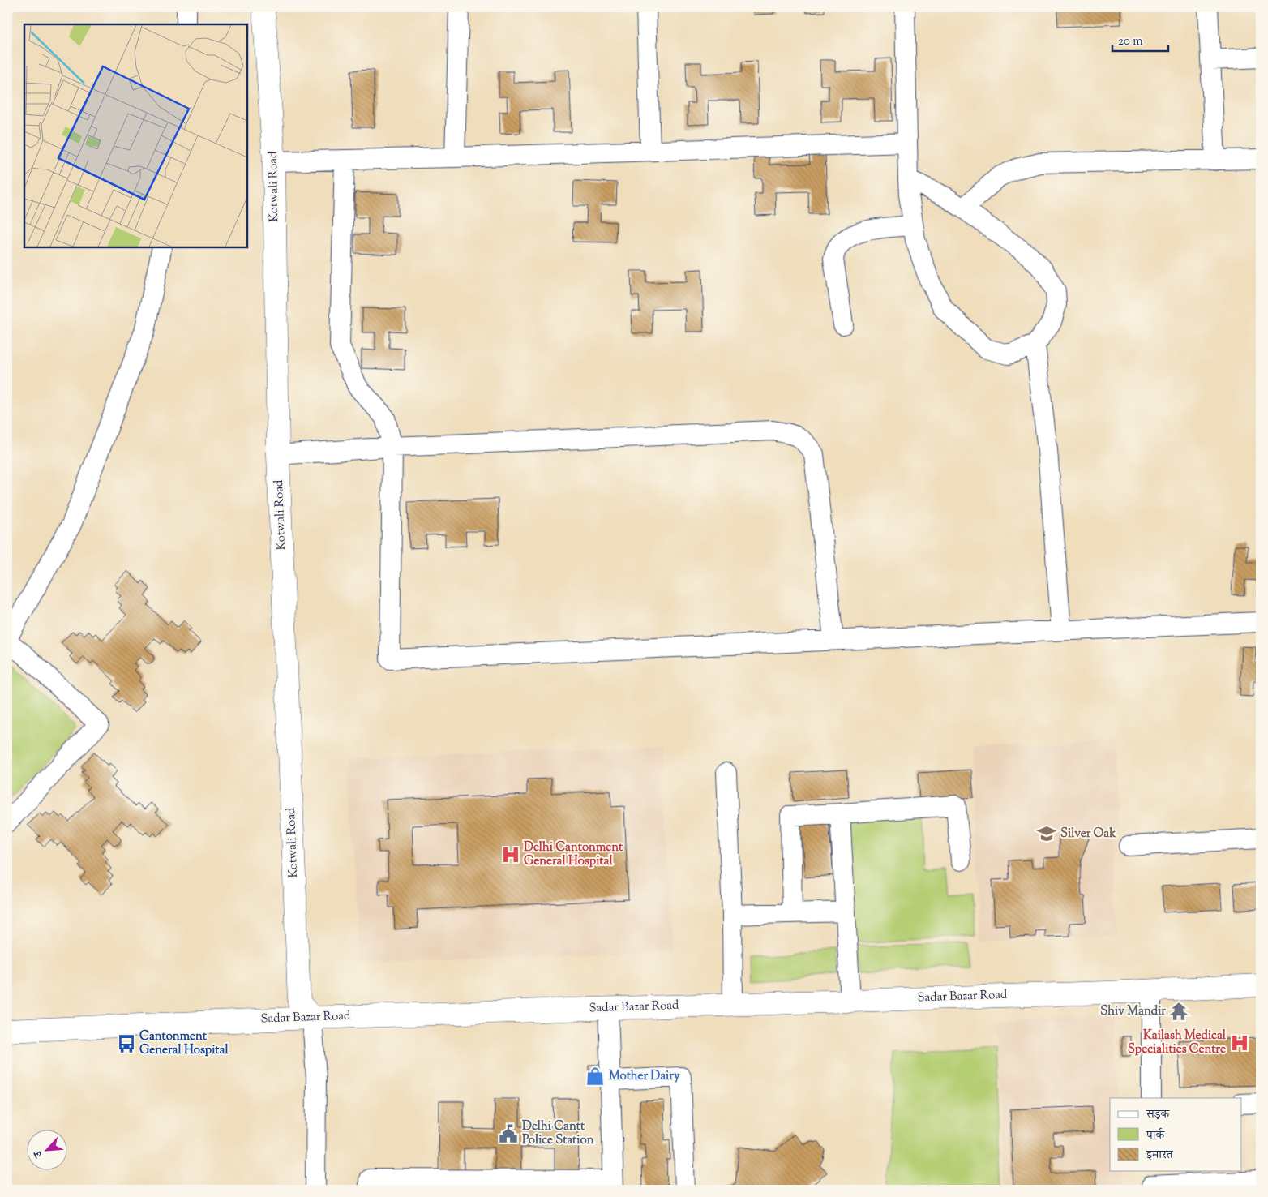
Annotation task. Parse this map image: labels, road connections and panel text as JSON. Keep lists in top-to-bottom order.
{
  "streets": {
    "street": ["Kotwali Road", "Sadar Bazar Road"]
  },
  "crossings": [
    ["Kotwali Road", "Sadar Bazar Road"]
  ],
  "places": {
    "school or university": ["Silver Oak"],
    "hospital": ["Delhi Cantonment General Hospital", "Kailash Medical Specialities Centre"],
    "temple": ["Shiv Mandir"],
    "bus stop": ["Cantonment General Hospital"],
    "shop": ["Mother Dairy"],
    "public building": ["Delhi Cantt Police Station"]
  },
  "legend": ["सड़क", "पार्क", "इमारत"],
  "scale_bar": "20 m",
  "north": "bottom left"
}
